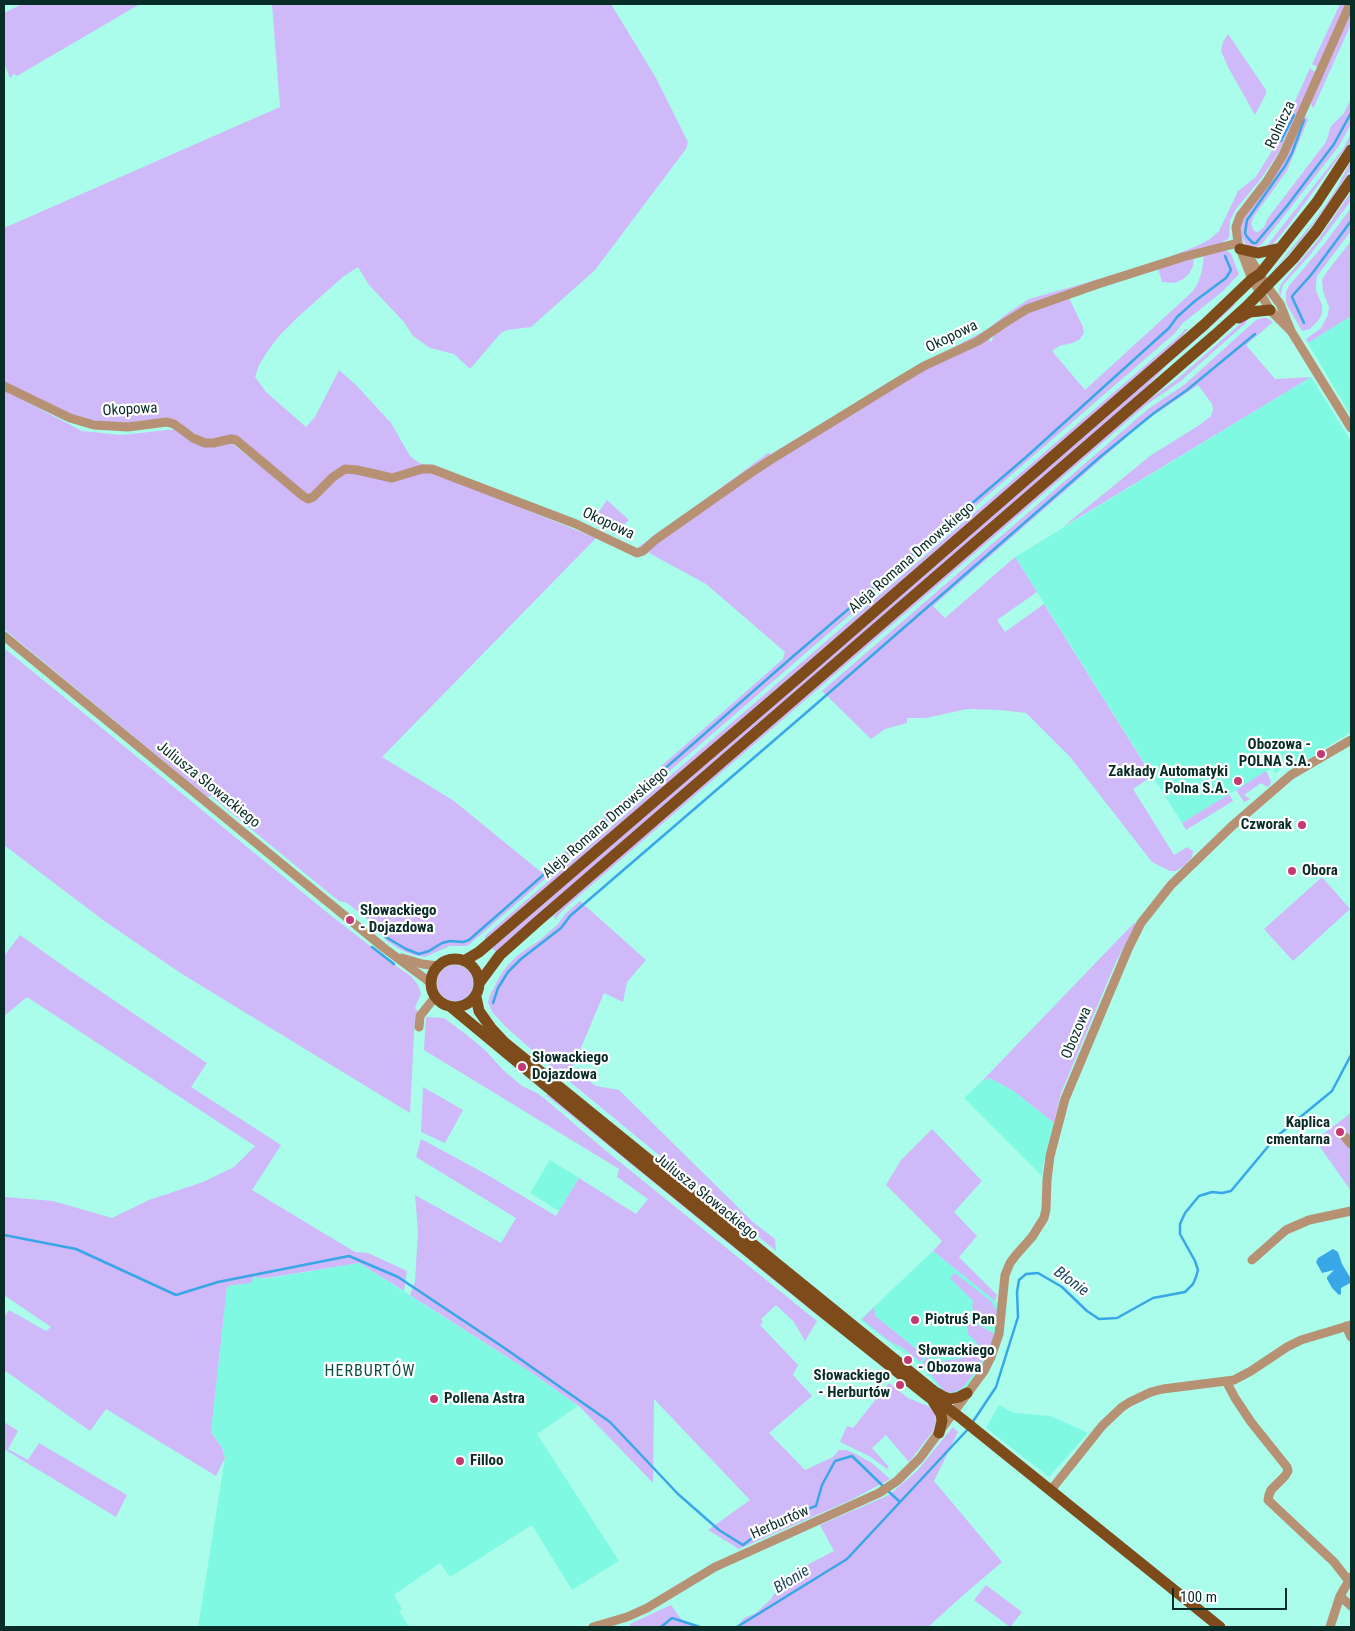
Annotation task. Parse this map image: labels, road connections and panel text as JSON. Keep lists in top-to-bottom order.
{
  "streets": {
    "main road": ["Aleja Romana Dmowskiego", "Juliusza Słowackiego"],
    "street": [
      "Rolnicza",
      "Okopowa",
      "Obozowa",
      "Herburtów"
    ]
  },
  "crossings": [
    ["Rolnicza", "Okopowa"],
    ["Aleja Romana Dmowskiego", "Juliusza Słowackiego"],
    ["Juliusza Słowackiego", "Obozowa"],
    ["Juliusza Słowackiego", "Herburtów"],
    ["Obozowa", "Herburtów"]
  ],
  "districts": ["HERBURTÓW"],
  "water": ["Błonie"],
  "places": [
    "Obozowa - POLNA S.A.",
    "Zakłady Automatyki Polna S.A.",
    "Czworak",
    "Obora",
    "Słowackiego - Dojazdowa",
    "Słowackiego Dojazdowa",
    "Kaplica cmentarna",
    "Piotruś Pan",
    "Słowackiego - Obozowa",
    "Słowackiego - Herburtów",
    "Pollena Astra",
    "Filloo"
  ],
  "scale_bar": "100 m"
}
